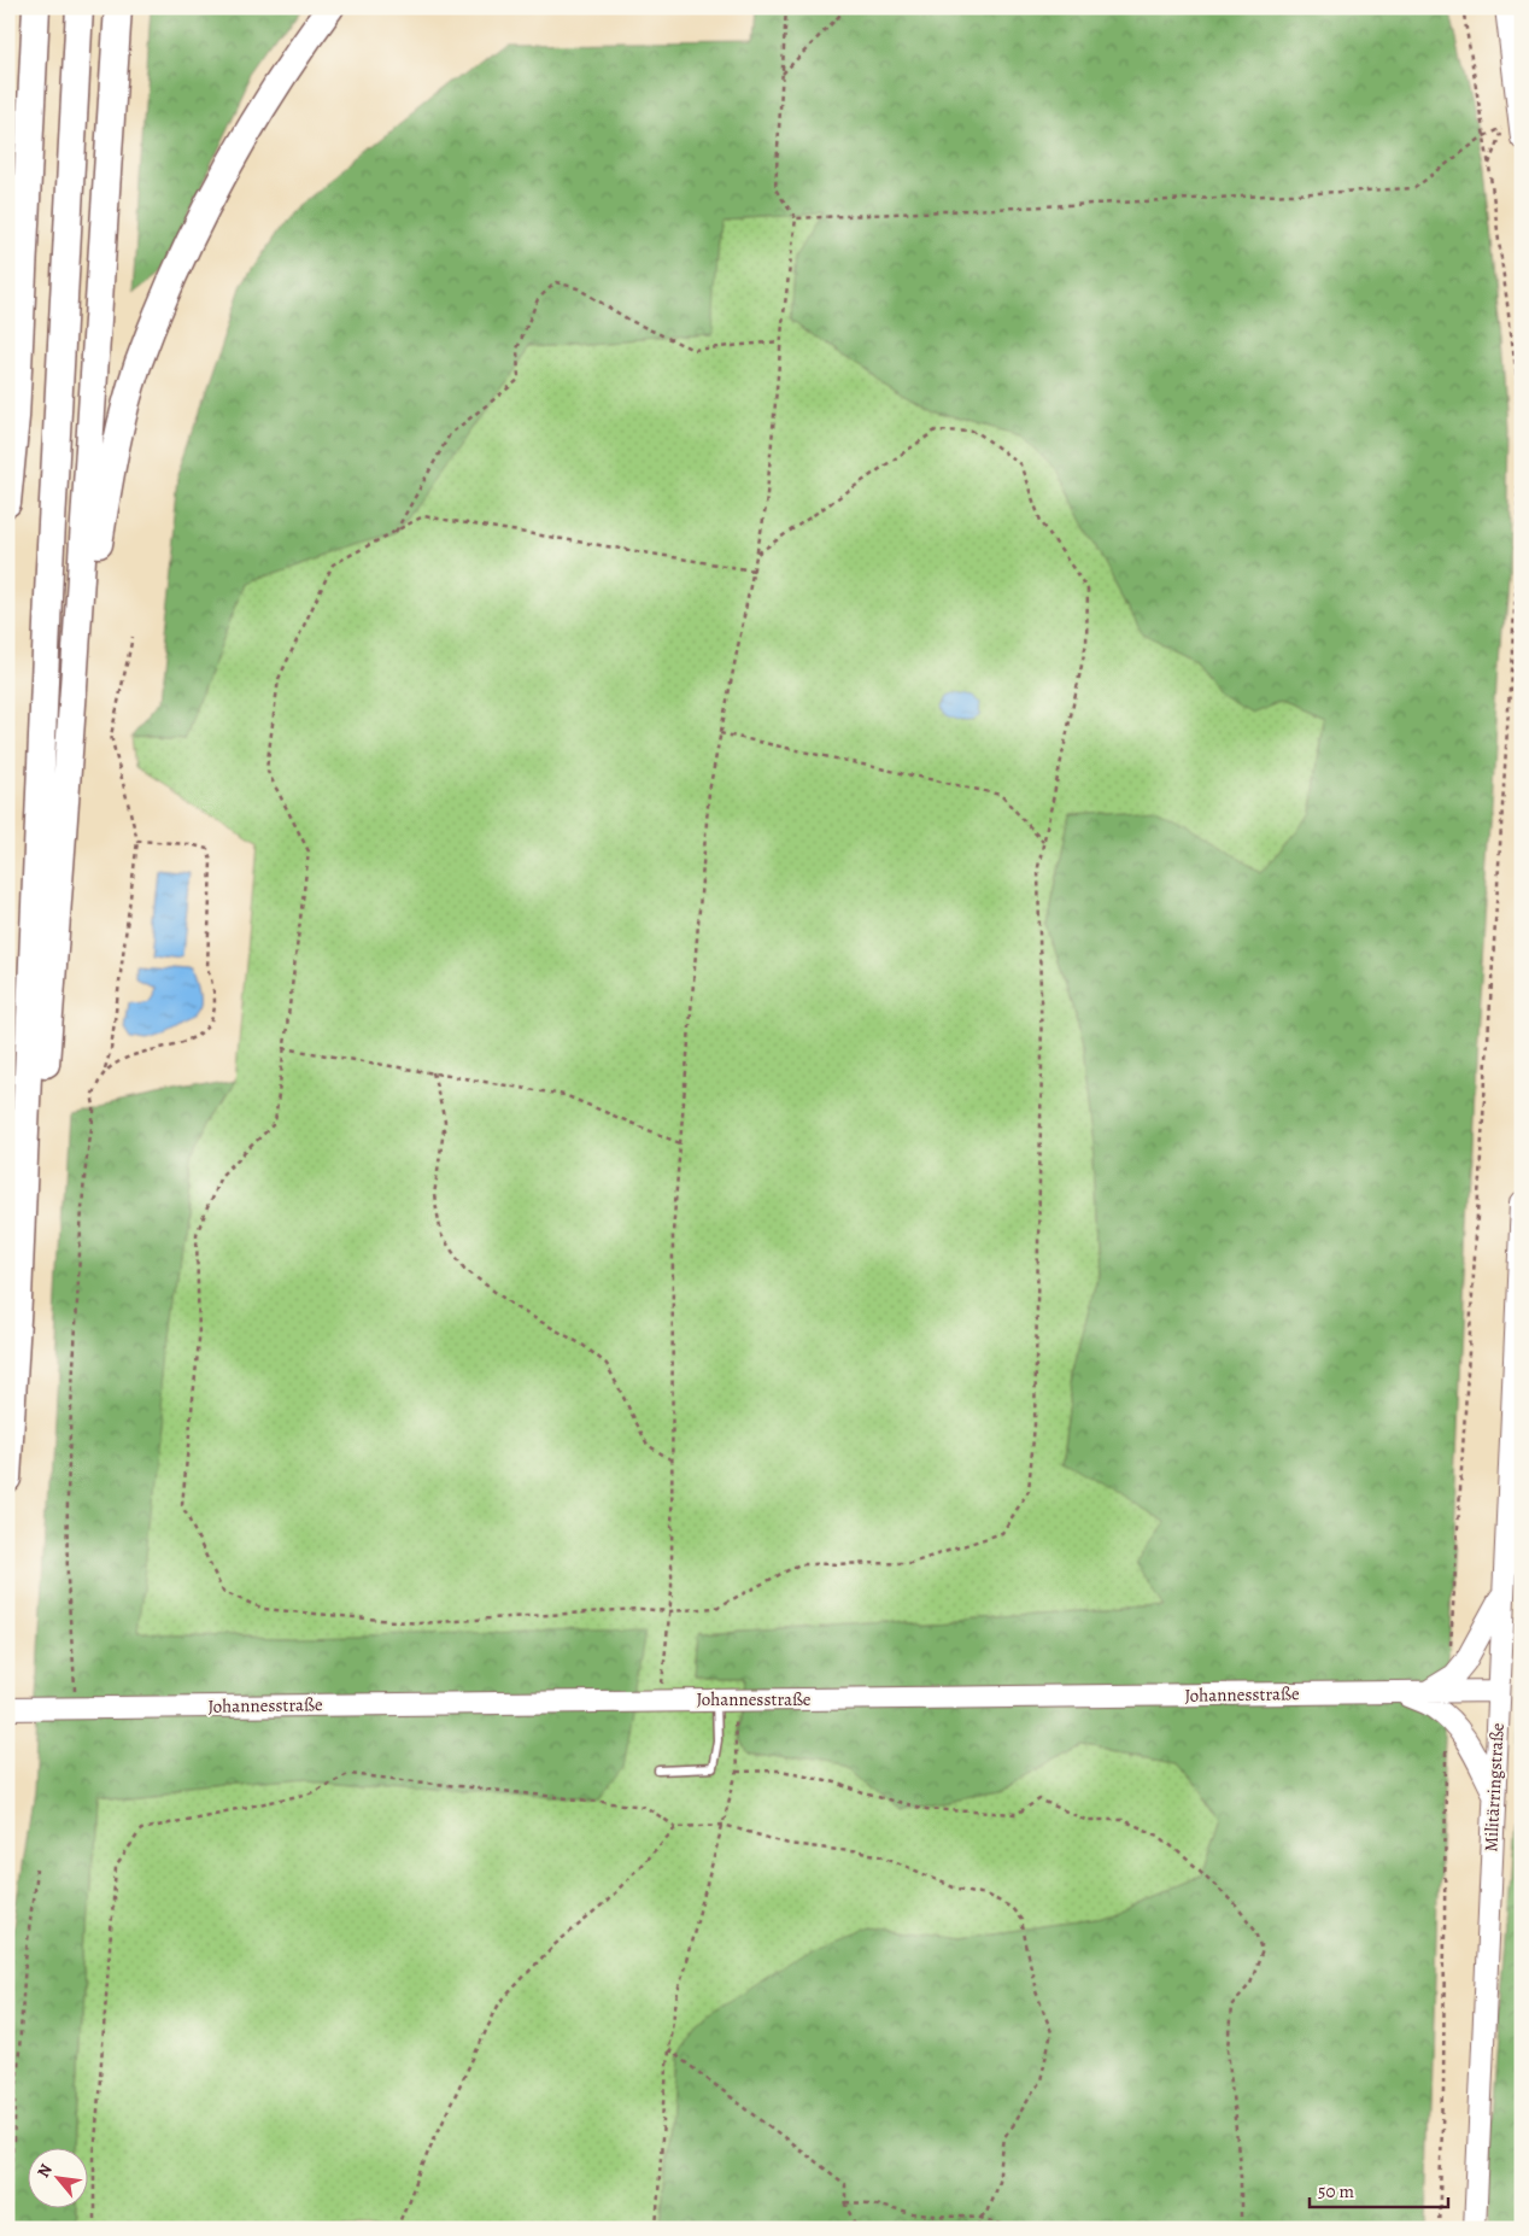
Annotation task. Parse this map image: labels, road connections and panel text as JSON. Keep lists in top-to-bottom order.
{
  "streets": {
    "main road": ["Johannesstraße", "Militärringstraße"]
  },
  "crossings": [
    ["Johannesstraße", "Militärringstraße"]
  ],
  "scale_bar": "50 m",
  "north": "top left"
}
